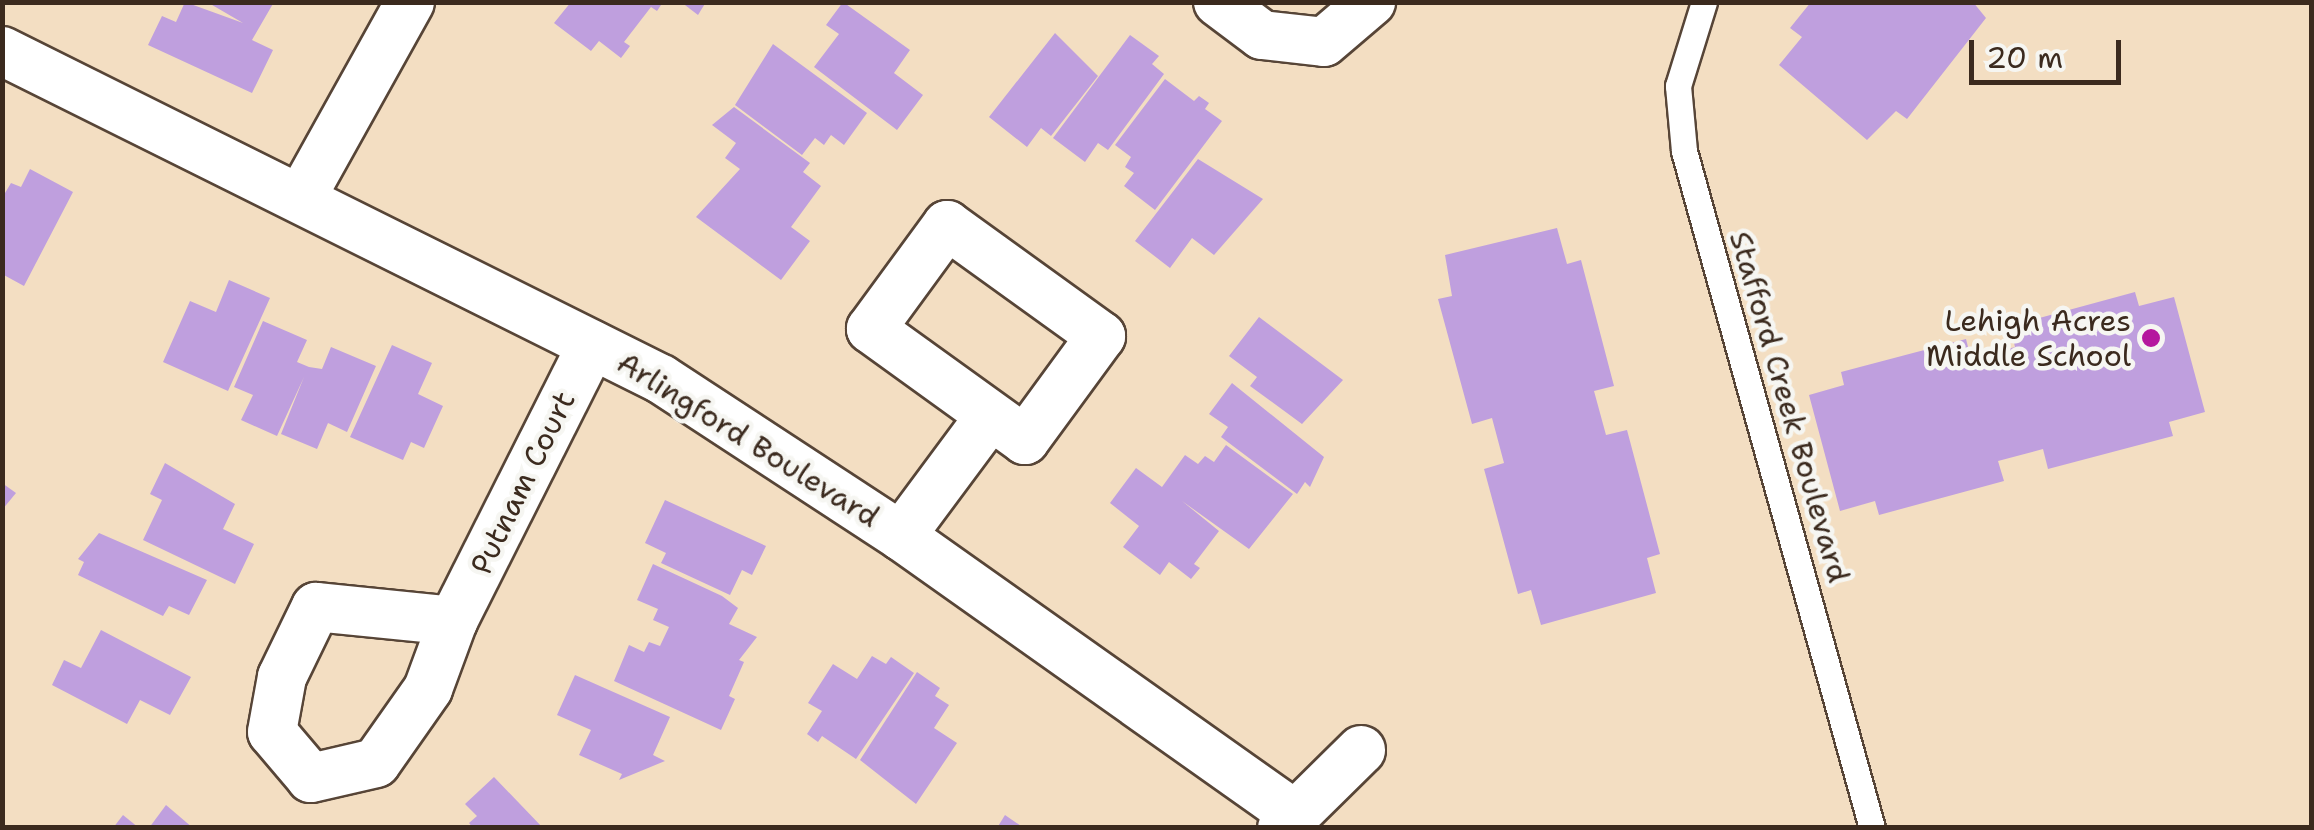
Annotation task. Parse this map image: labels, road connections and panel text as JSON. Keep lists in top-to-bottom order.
{
  "streets": {
    "street": ["Arlingford Boulevard", "Putnam Court"],
    "lane": ["Stafford Creek Boulevard"]
  },
  "crossings": [
    ["Arlingford Boulevard", "Putnam Court"]
  ],
  "places": ["Lehigh Acres Middle School"],
  "scale_bar": "20 m"
}
